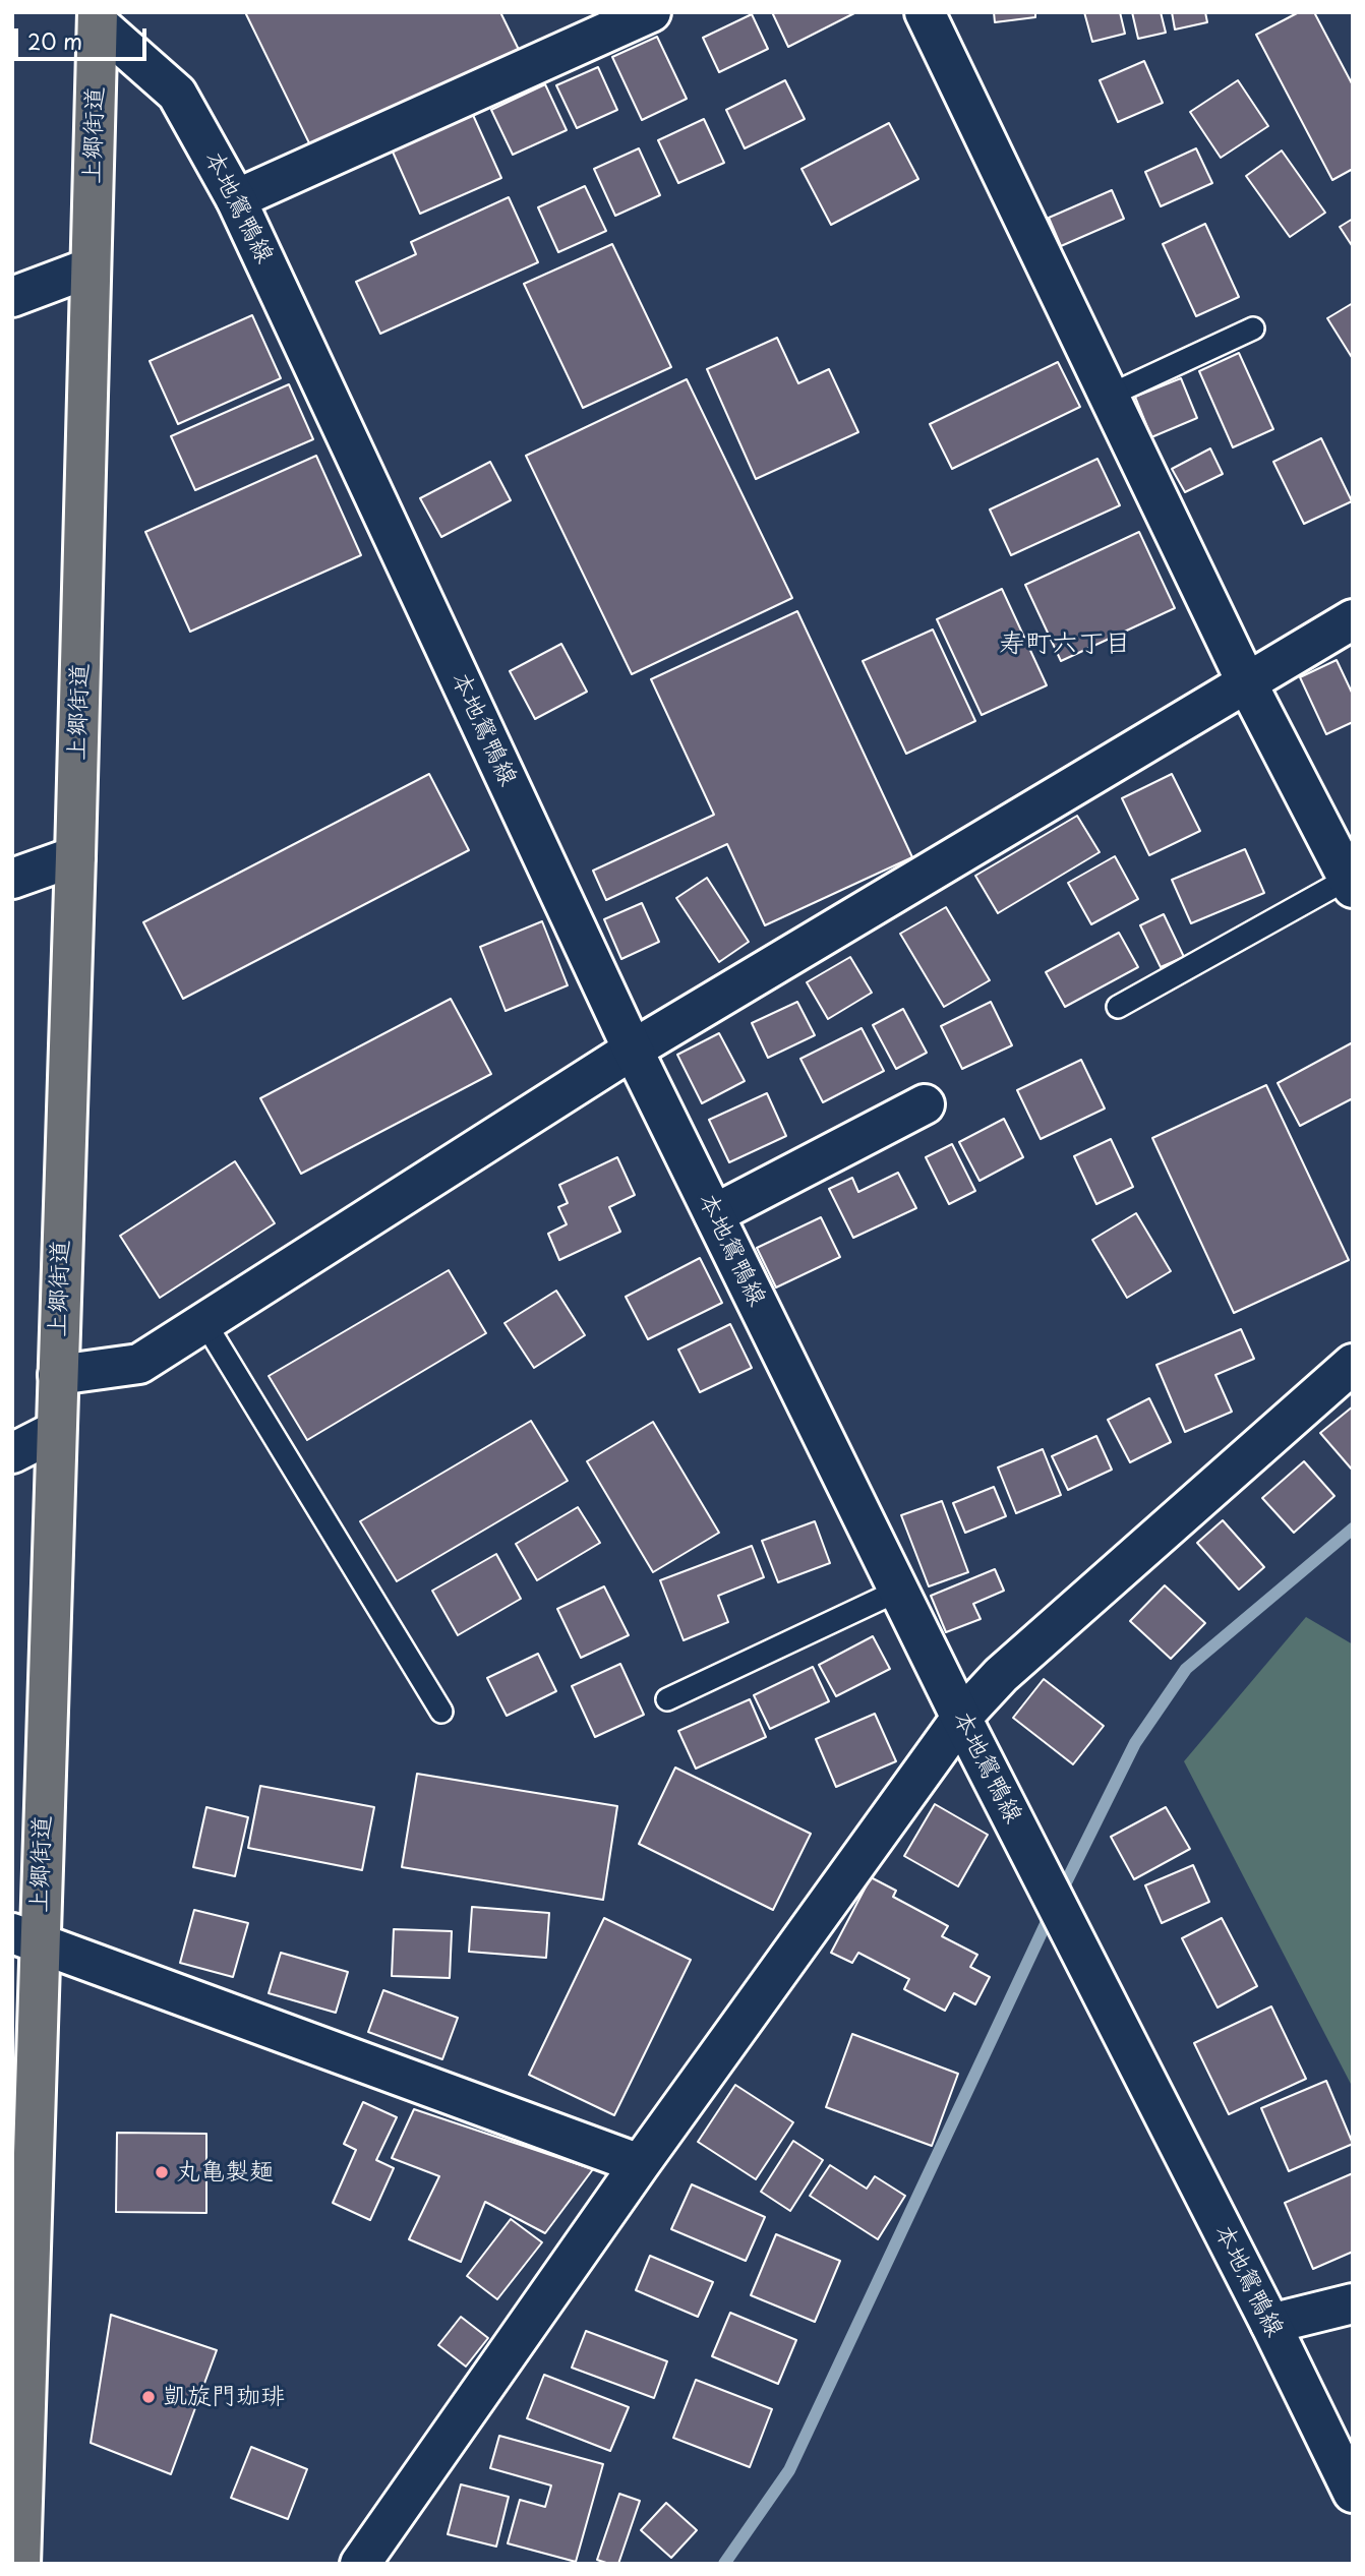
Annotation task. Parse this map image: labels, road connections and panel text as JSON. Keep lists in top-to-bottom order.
{
  "streets": {
    "main road": ["上郷街道"],
    "street": ["本地鴛鴨線"]
  },
  "crossings": [
    ["上郷街道", "本地鴛鴨線"]
  ],
  "districts": ["寿町六丁目"],
  "places": ["丸亀製麺", "凱旋門珈琲"],
  "scale_bar": "20 m"
}
